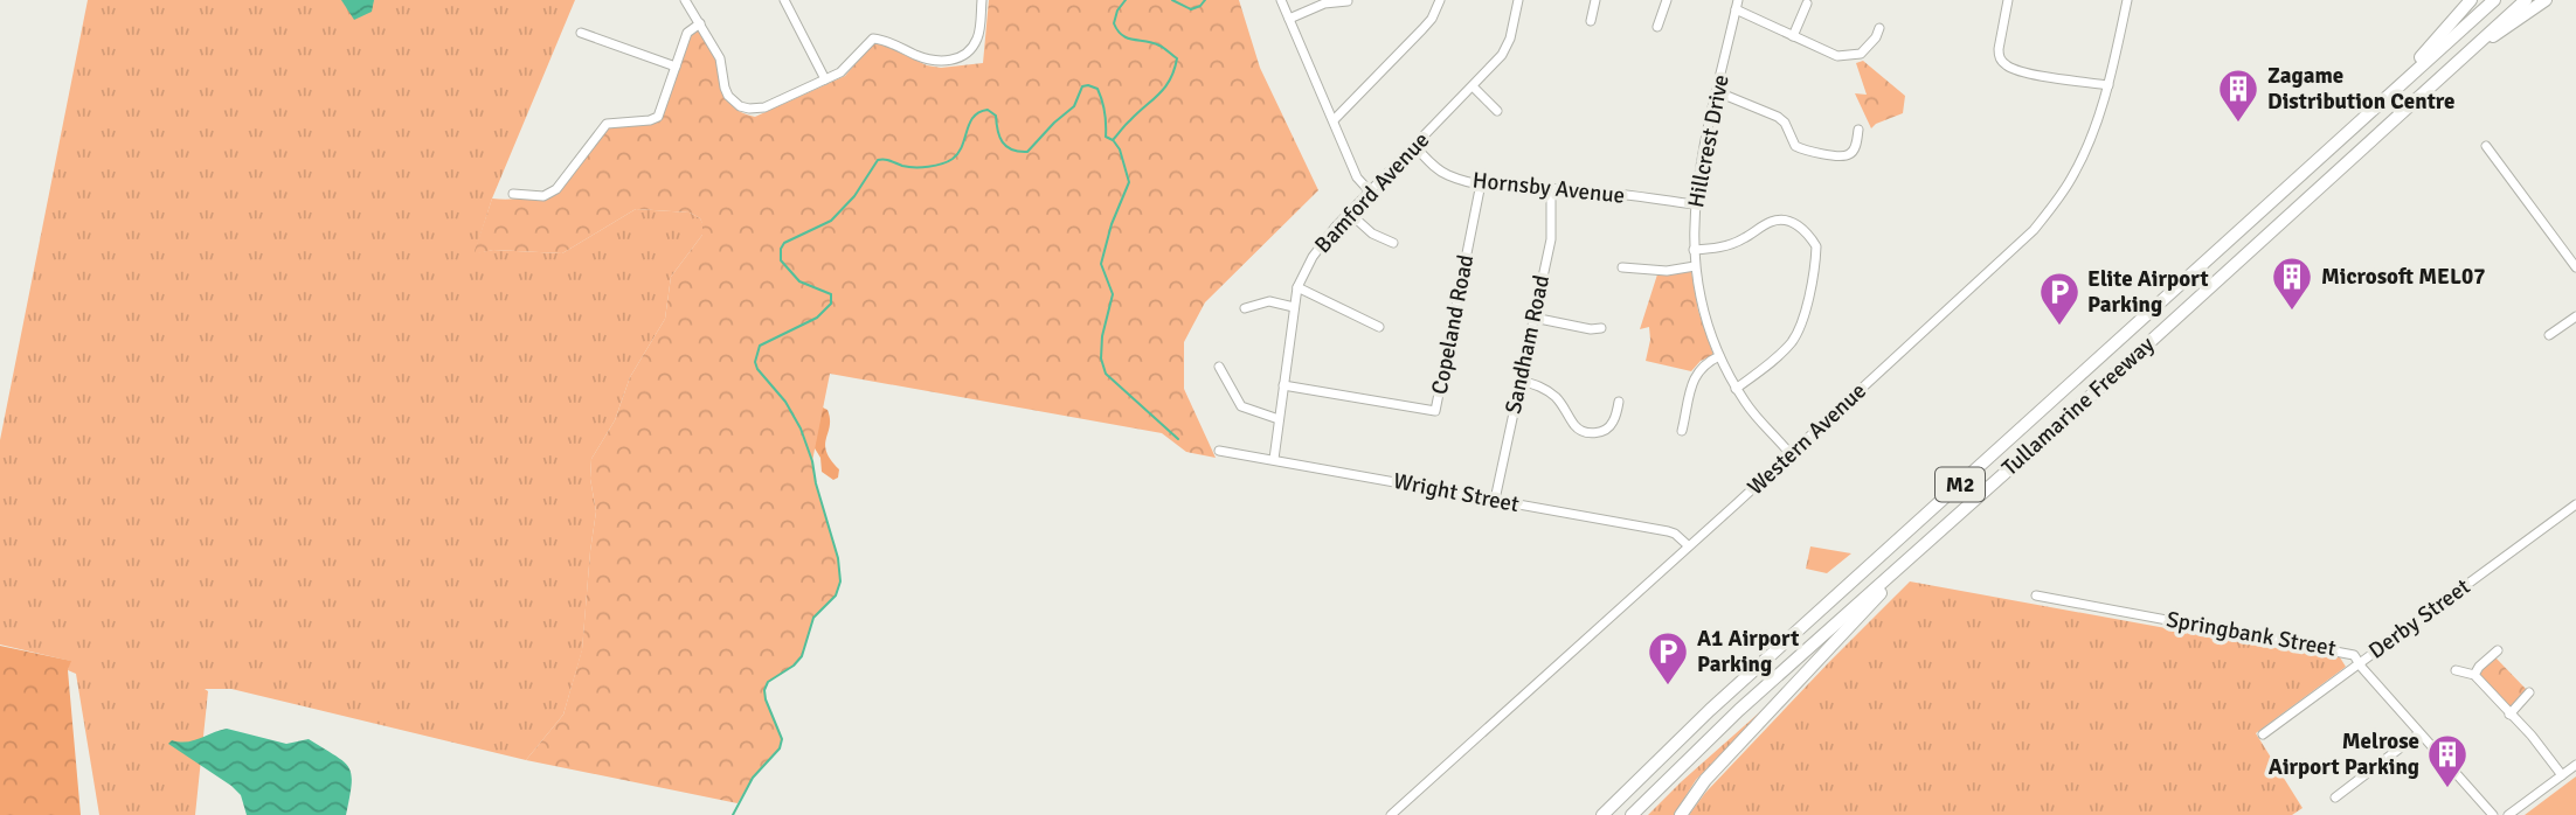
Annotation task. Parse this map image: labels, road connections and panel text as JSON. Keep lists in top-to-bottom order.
{
  "streets": {
    "highway": ["Tullamarine Freeway", "M2"],
    "street": [
      "Hillcrest Drive",
      "Hornsby Avenue",
      "Bamford Avenue",
      "Copeland Road",
      "Sandham Road",
      "Western Avenue",
      "Wright Street",
      "Derby Street",
      "Springbank Street"
    ]
  },
  "crossings": [
    ["Hillcrest Drive", "Hornsby Avenue"],
    ["Hillcrest Drive", "Western Avenue"],
    ["Hornsby Avenue", "Bamford Avenue"],
    ["Hornsby Avenue", "Copeland Road"],
    ["Hornsby Avenue", "Sandham Road"],
    ["Bamford Avenue", "Copeland Road"],
    ["Bamford Avenue", "Wright Street"],
    ["Sandham Road", "Wright Street"],
    ["Western Avenue", "Wright Street"],
    ["Derby Street", "Springbank Street"]
  ],
  "places": {
    "building": ["Zagame Distribution Centre", "Microsoft MEL07", "Melrose Airport Parking"],
    "parking": ["Elite Airport Parking", "A1 Airport Parking"]
  }
}
